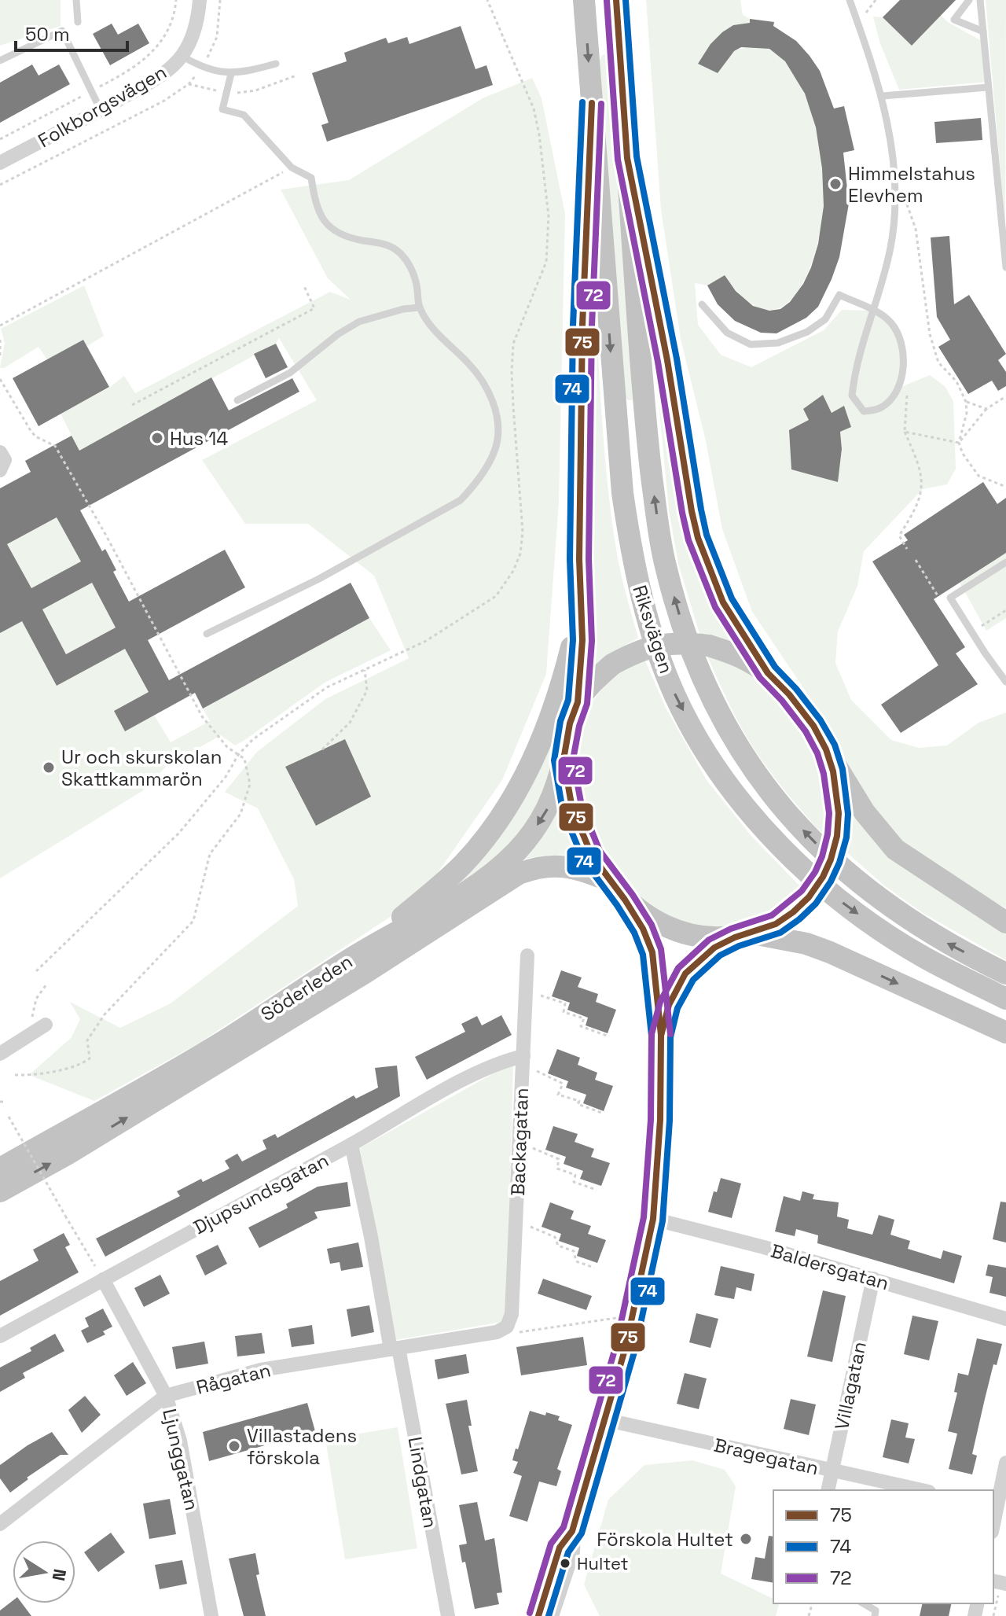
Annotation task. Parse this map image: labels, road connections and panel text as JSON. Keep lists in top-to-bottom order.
{
  "streets": {
    "highway": ["Riksvägen", "Söderleden"],
    "street": [
      "Folkborgsvägen",
      "Backagatan",
      "Djupsundsgatan",
      "Baldersgatan",
      "Rågatan",
      "Villagatan",
      "Bragegatan",
      "Ljunggatan",
      "Lindgatan"
    ]
  },
  "crossings": [
    ["Backagatan", "Djupsundsgatan"],
    ["Backagatan", "Rågatan"],
    ["Djupsundsgatan", "Ljunggatan"],
    ["Djupsundsgatan", "Lindgatan"],
    ["Baldersgatan", "Villagatan"],
    ["Rågatan", "Ljunggatan"],
    ["Rågatan", "Lindgatan"],
    ["Villagatan", "Bragegatan"]
  ],
  "places": [
    "Himmelstahus Elevhem",
    "Hus 14",
    "Ur och skurskolan Skattkammarön",
    "Villastadens förskola",
    "Förskola Hultet",
    "Hultet"
  ],
  "lines": ["transit line 75", "transit line 74", "transit line 72"],
  "legend": ["75", "74", "72"],
  "scale_bar": "50 m",
  "north": "right"
}
